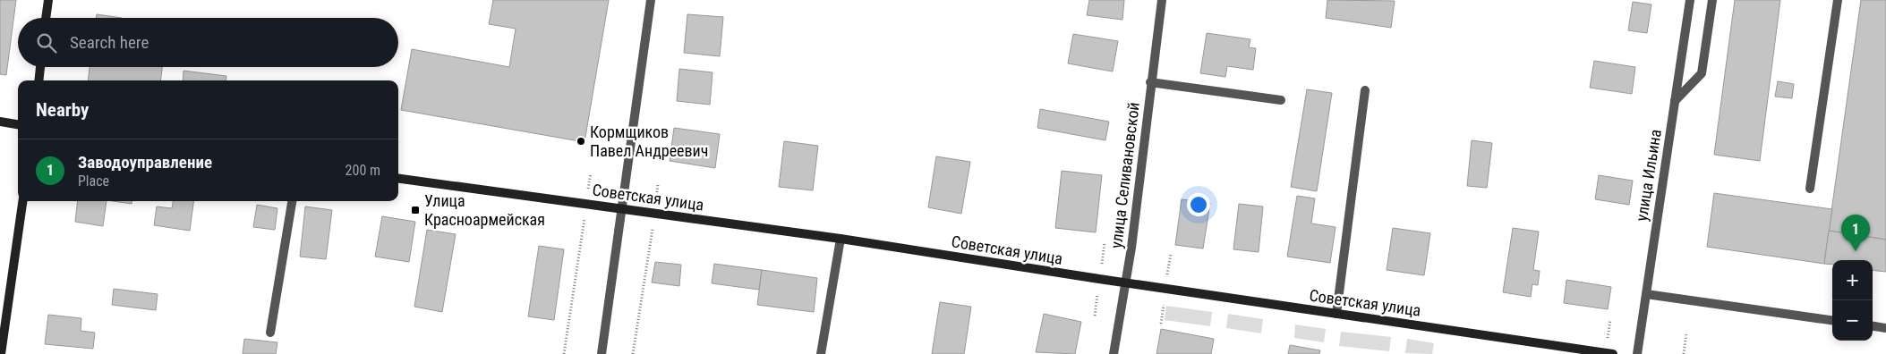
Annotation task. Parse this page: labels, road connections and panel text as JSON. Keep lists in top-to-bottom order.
{
  "streets": {
    "street": ["улица Селивановской", "улица Ильина", "Советская улица"]
  },
  "crossings": [
    ["улица Селивановской", "Советская улица"]
  ],
  "places": {
    "other": ["Кормщиков Павел Андреевич"],
    "transit": ["Улица Красноармейская"]
  },
  "page": {
    "search": "Search here",
    "heading": "Nearby",
    "list": [
      {
        "mark": "1",
        "name": "Заводоуправление",
        "note": "Place",
        "value": "200 m"
      }
    ],
    "pins": "1",
    "map_buttons": ["+", "−"]
  }
}
